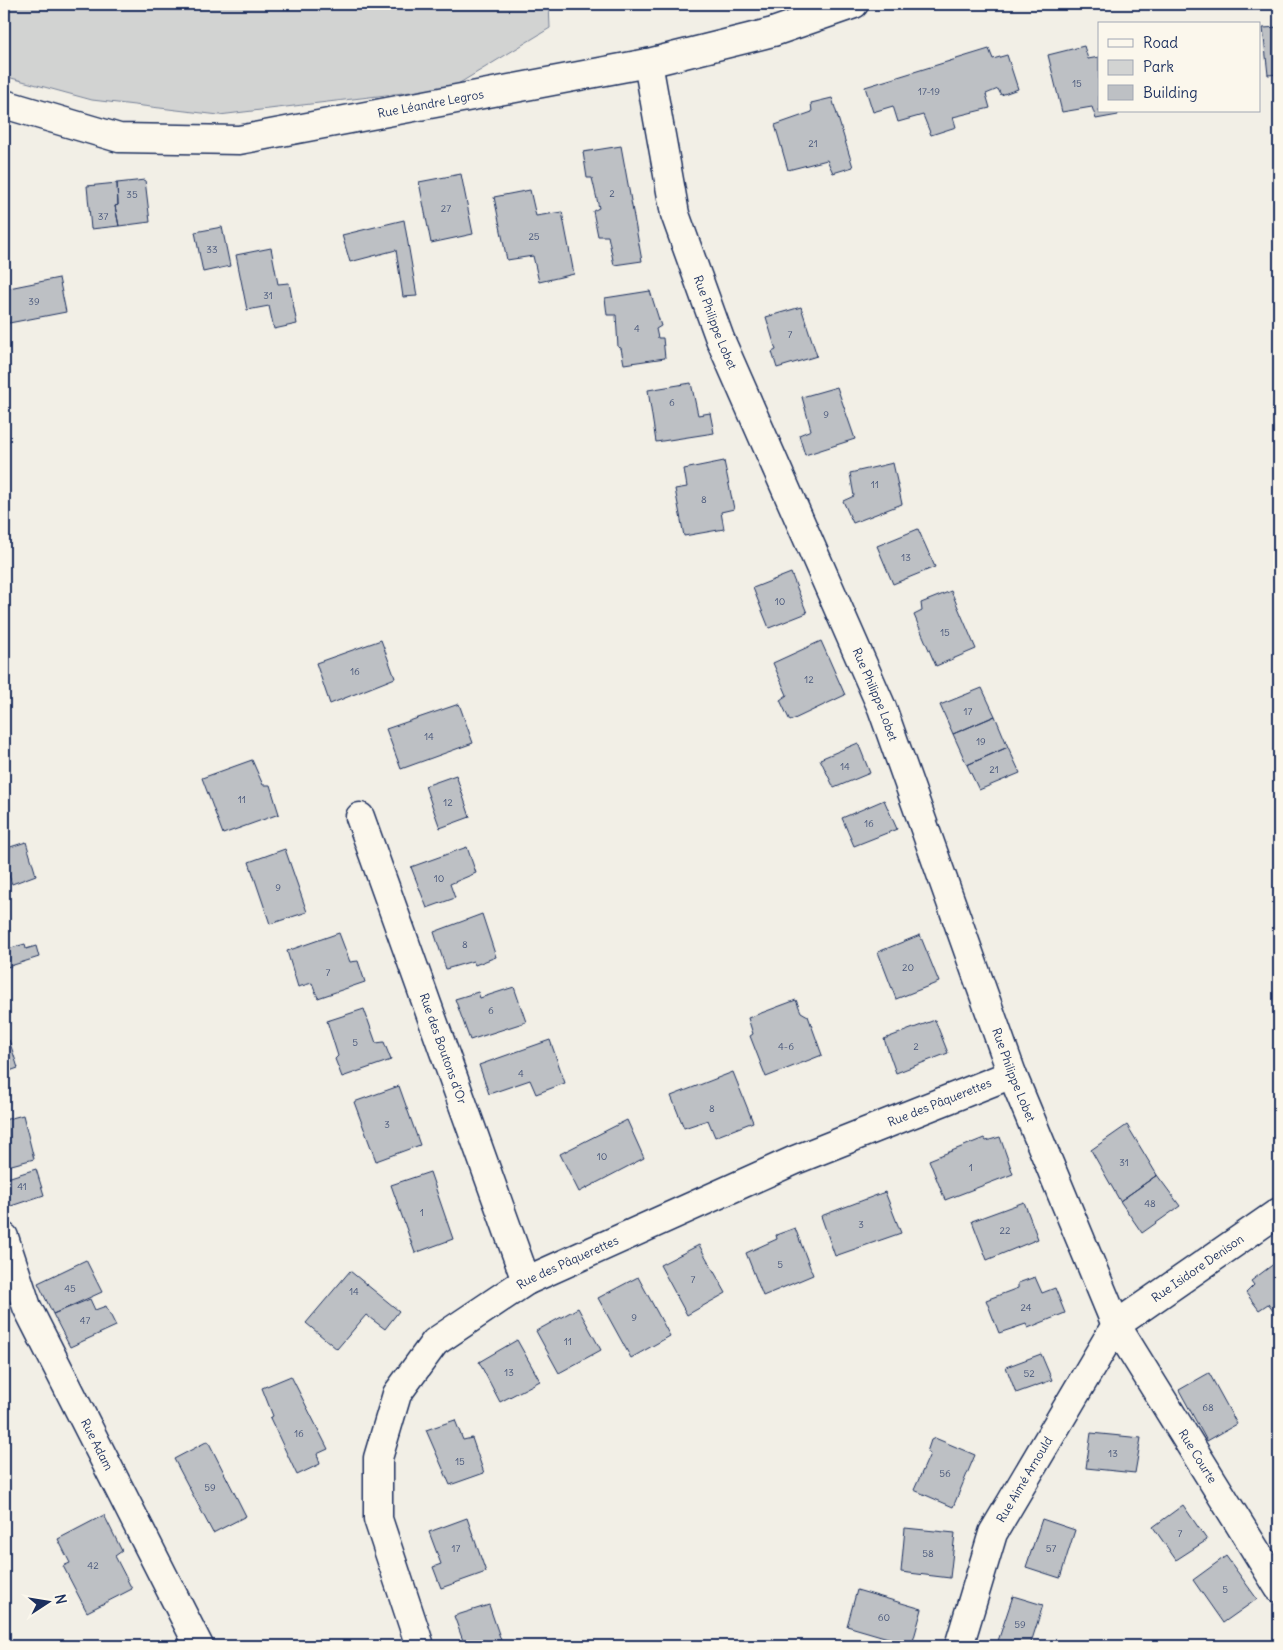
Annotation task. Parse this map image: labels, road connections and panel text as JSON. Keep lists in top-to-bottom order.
{
  "streets": {
    "street": [
      "Rue Léandre Legros",
      "Rue Philippe Lobet",
      "Rue des Boutons d'Or",
      "Rue des Pâquerettes",
      "Rue Isidore Denison",
      "Rue Adam",
      "Rue Courte",
      "Rue Aimé Arnould"
    ]
  },
  "crossings": [
    ["Rue Léandre Legros", "Rue Philippe Lobet"],
    ["Rue Philippe Lobet", "Rue des Pâquerettes"],
    ["Rue Philippe Lobet", "Rue Isidore Denison"],
    ["Rue Philippe Lobet", "Rue Courte"],
    ["Rue Philippe Lobet", "Rue Aimé Arnould"],
    ["Rue des Boutons d'Or", "Rue des Pâquerettes"],
    ["Rue Isidore Denison", "Rue Courte"],
    ["Rue Isidore Denison", "Rue Aimé Arnould"],
    ["Rue Courte", "Rue Aimé Arnould"]
  ],
  "house_numbers": [
    "15",
    "17-19",
    "21",
    "2",
    "35",
    "27",
    "37",
    "25",
    "33",
    "31",
    "39",
    "4",
    "7",
    "6",
    "9",
    "11",
    "8",
    "13",
    "10",
    "15",
    "16",
    "12",
    "17",
    "14",
    "19",
    "14",
    "21",
    "11",
    "12",
    "16",
    "10",
    "9",
    "8",
    "20",
    "7",
    "6",
    "5",
    "4-6",
    "2",
    "4",
    "8",
    "3",
    "10",
    "31",
    "1",
    "41",
    "48",
    "1",
    "3",
    "22",
    "5",
    "7",
    "45",
    "14",
    "24",
    "9",
    "47",
    "11",
    "13",
    "52",
    "68",
    "16",
    "13",
    "15",
    "56",
    "59",
    "7",
    "17",
    "57",
    "58",
    "42",
    "5",
    "60",
    "59"
  ],
  "legend": ["Road", "Park", "Building"],
  "north": "right"
}
